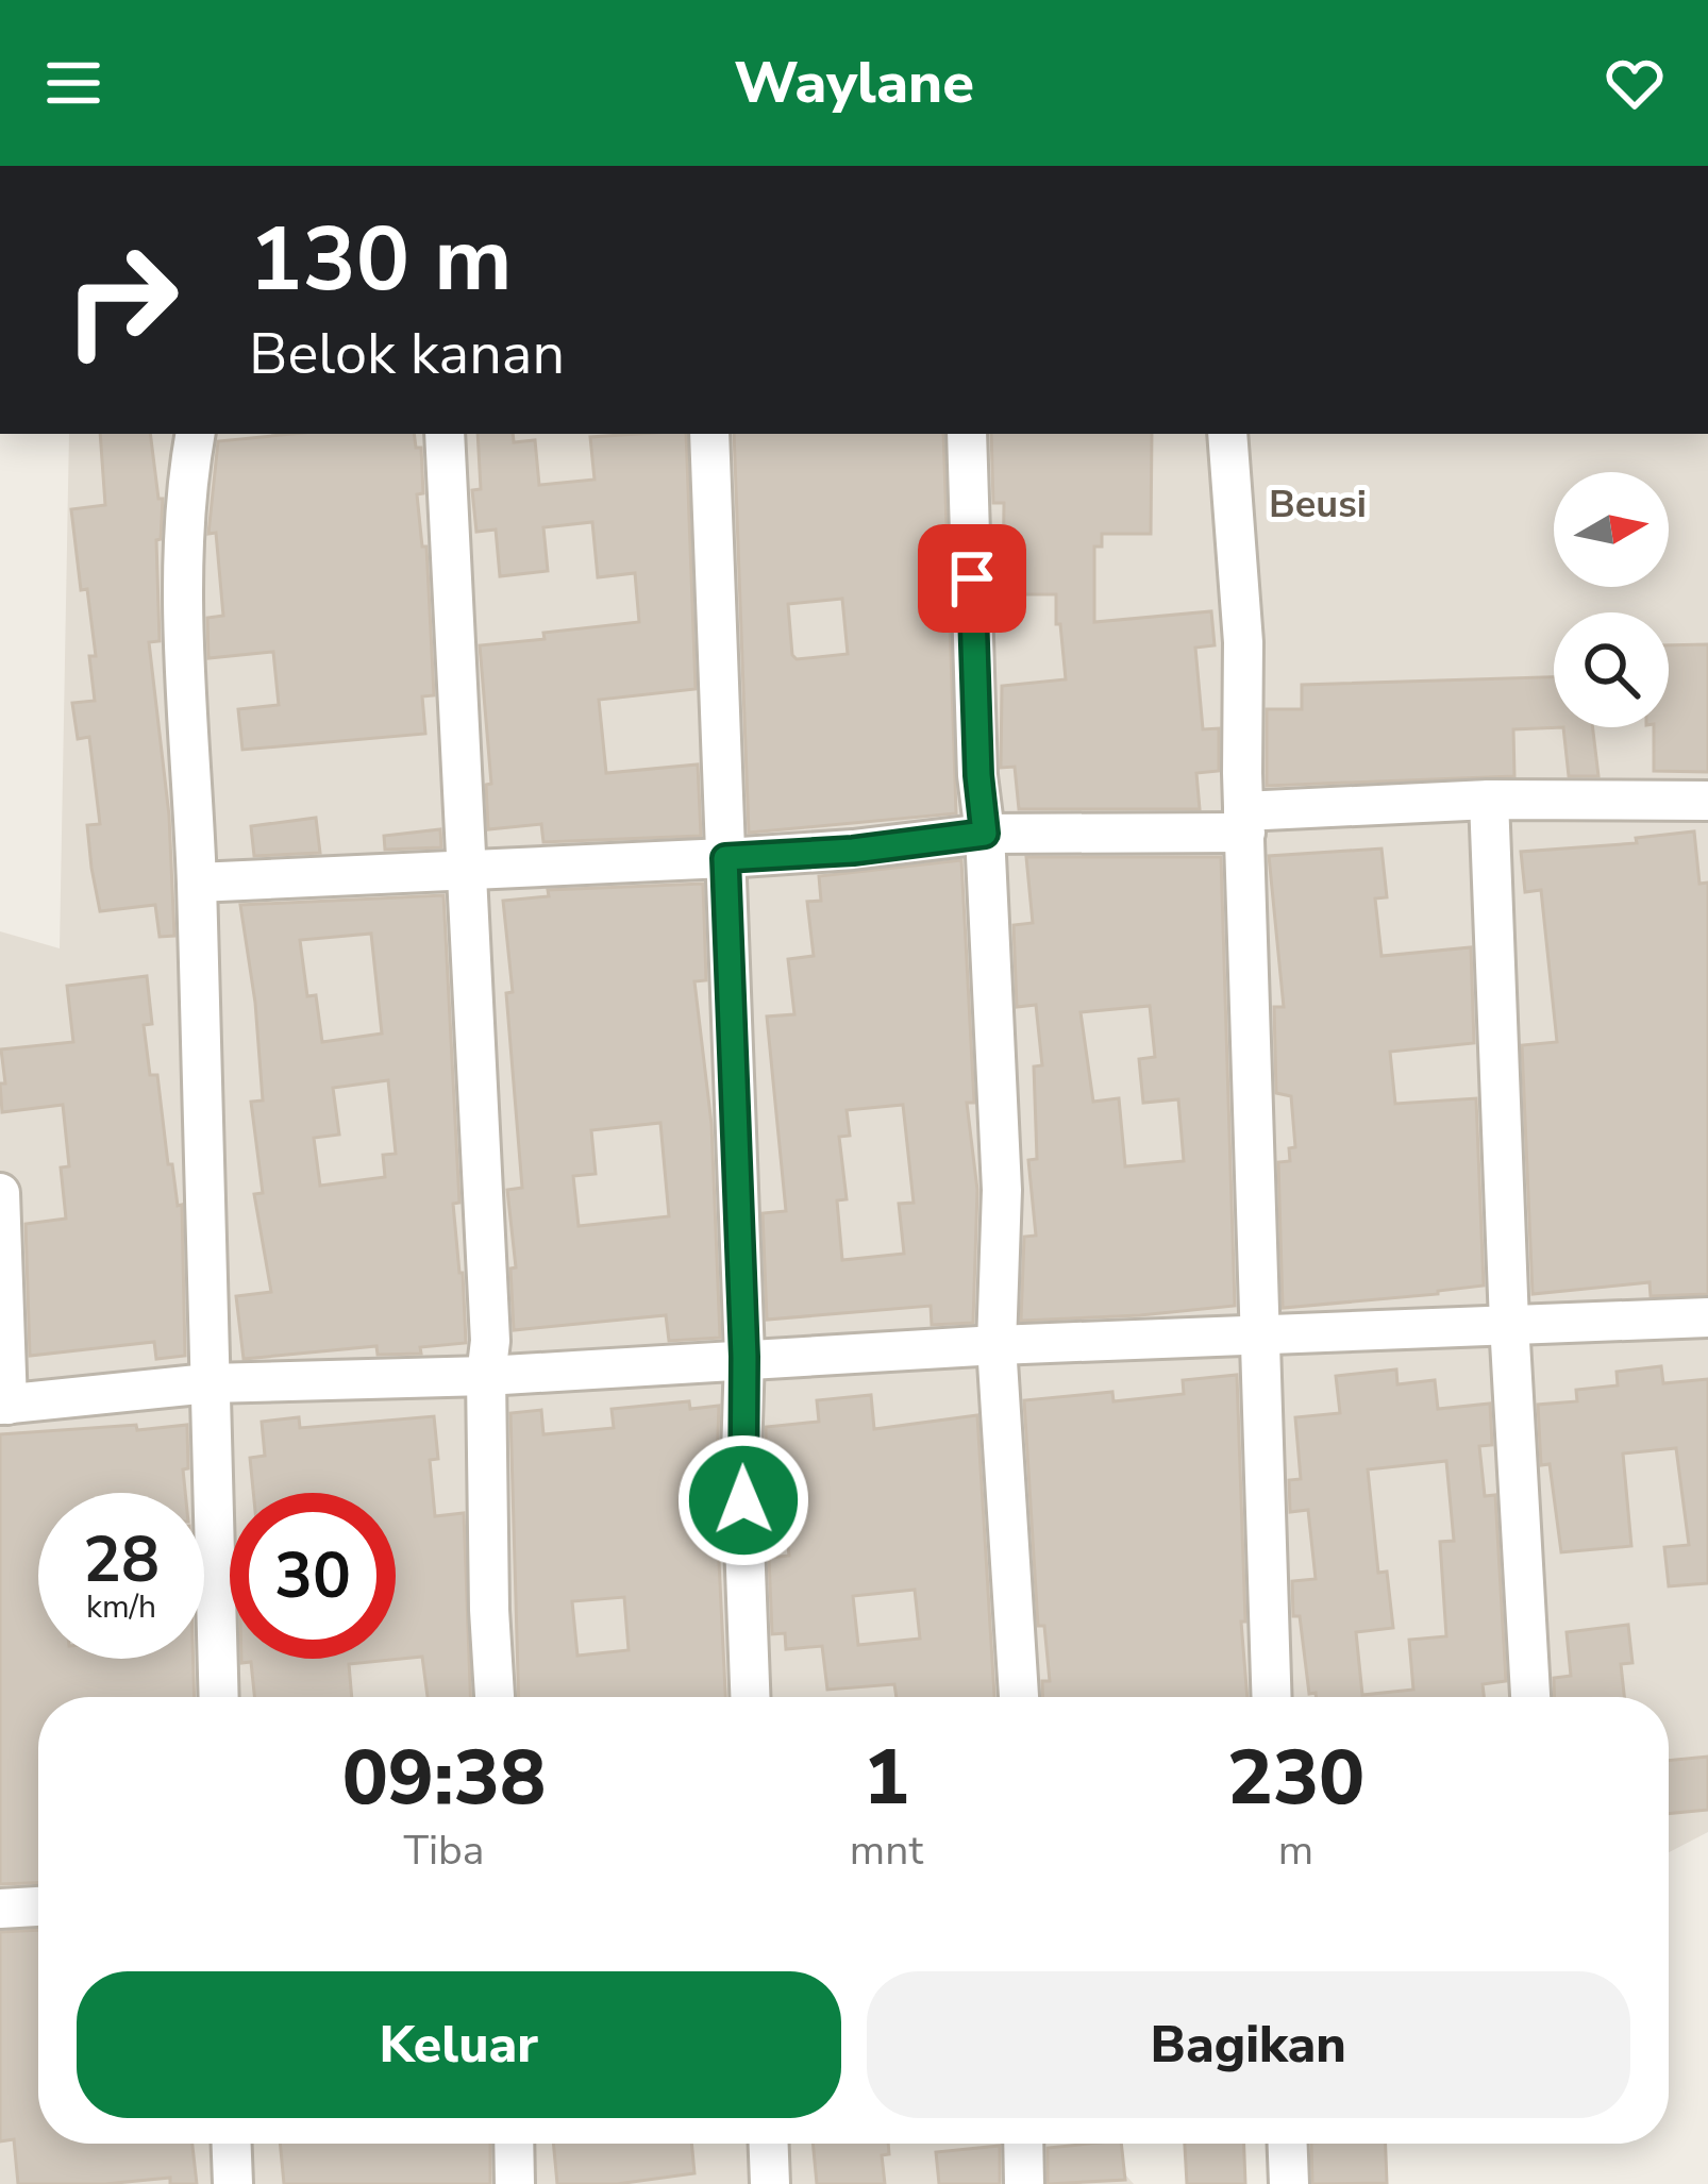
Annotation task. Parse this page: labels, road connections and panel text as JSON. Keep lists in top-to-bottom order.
{
  "districts": ["Beusi"],
  "north": "right",
  "page": {
    "header": "Waylane",
    "turn": ["130 m", "Belok kanan"],
    "speed": "28 km/h",
    "limit": "30",
    "eta": [
      "09:38",
      "Tiba",
      "1",
      "mnt",
      "230",
      "m"
    ],
    "buttons": ["Keluar", "Bagikan"]
  }
}
